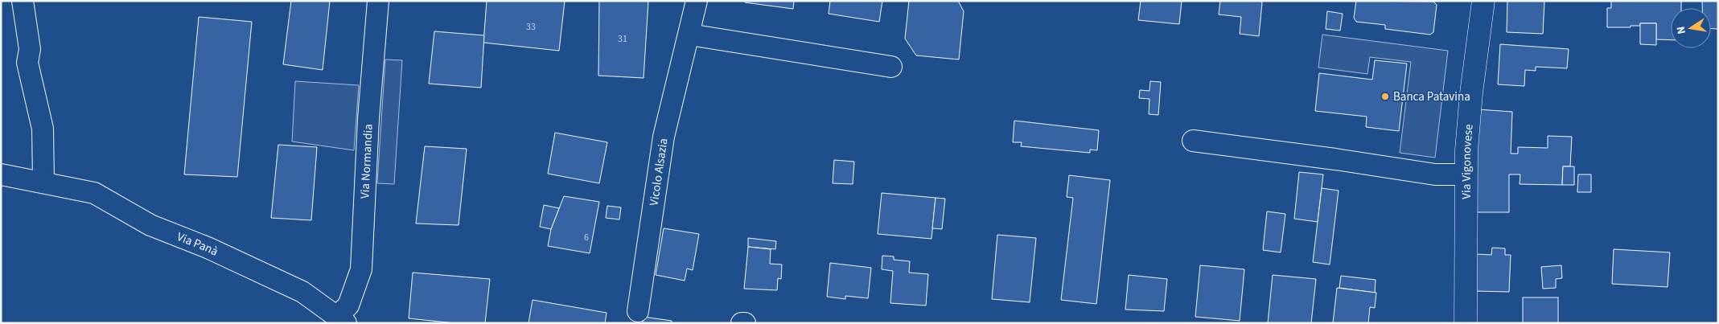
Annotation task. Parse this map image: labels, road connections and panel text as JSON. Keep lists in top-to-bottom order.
{
  "streets": {
    "main road": ["Via Vigonovese"],
    "street": ["Via Normandia", "Vicolo Alsazia", "Via Panà"]
  },
  "crossings": [
    ["Via Normandia", "Via Panà"]
  ],
  "places": ["Banca Patavina"],
  "house_numbers": ["33", "31", "6"],
  "north": "left"
}
